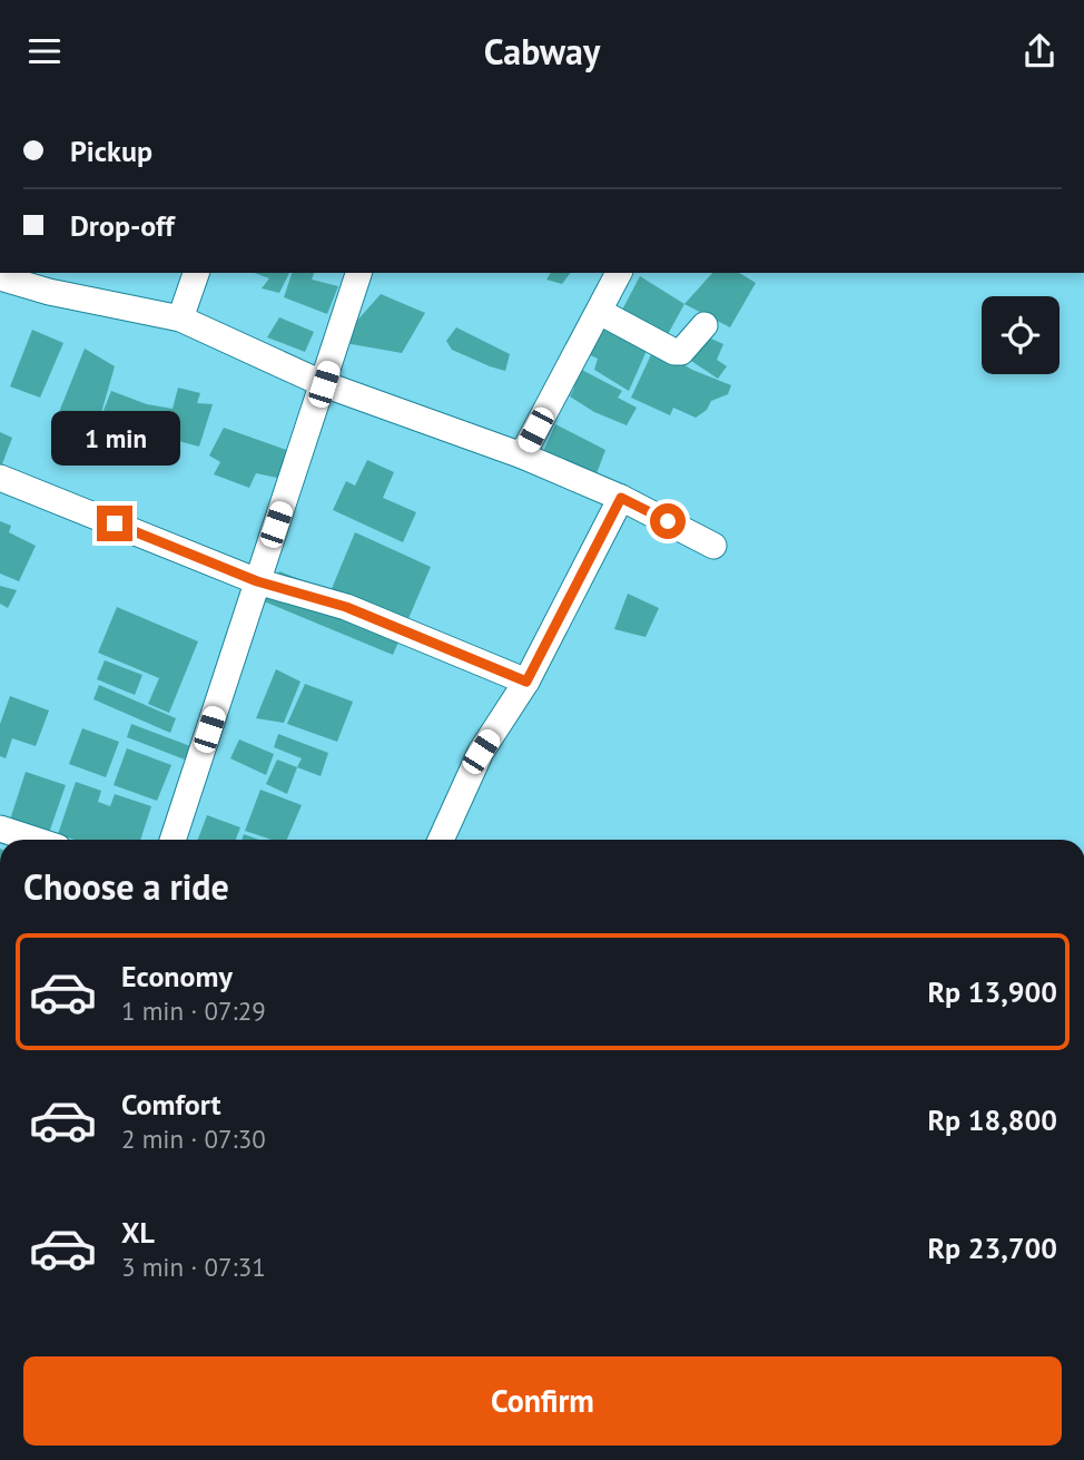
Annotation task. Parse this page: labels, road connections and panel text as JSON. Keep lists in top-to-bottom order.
{
  "page": {
    "header": "Cabway",
    "banner": ["Pickup", "Drop-off"],
    "bubble": "1 min",
    "heading": "Choose a ride",
    "list": [
      {
        "name": "Economy",
        "note": "1 min · 07:29",
        "value": "Rp 13,900"
      },
      {
        "name": "Comfort",
        "note": "2 min · 07:30",
        "value": "Rp 18,800"
      },
      {
        "name": "XL",
        "note": "3 min · 07:31",
        "value": "Rp 23,700"
      }
    ],
    "buttons": "Confirm"
  }
}
